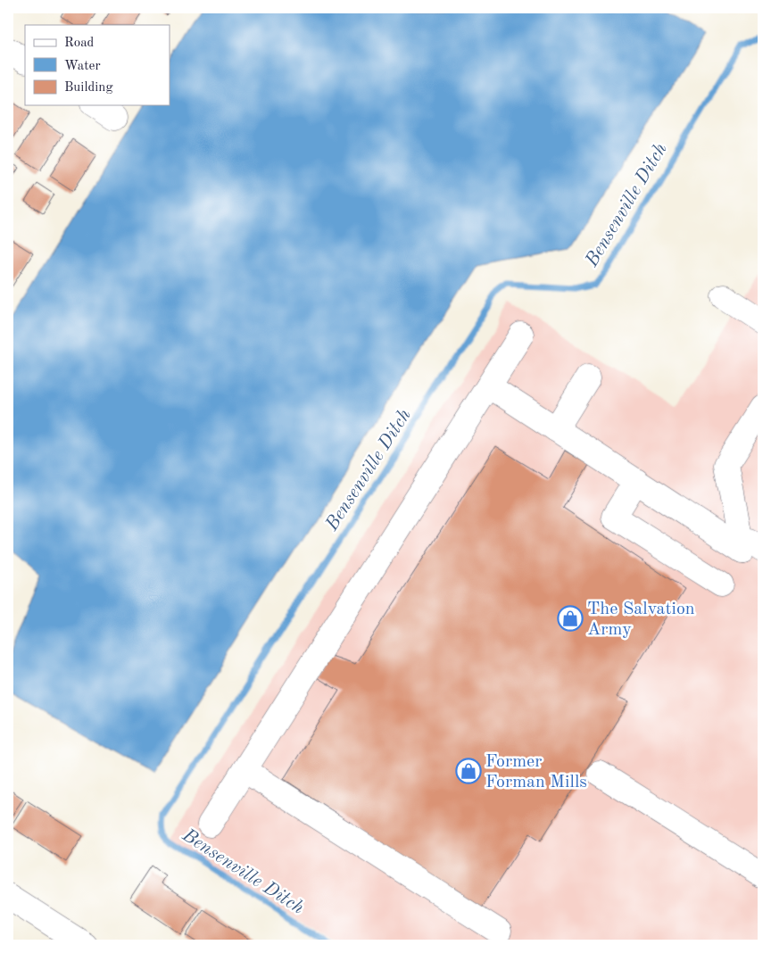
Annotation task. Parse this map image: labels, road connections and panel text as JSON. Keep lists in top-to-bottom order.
{
  "water": ["Bensenville Ditch"],
  "places": {
    "shop": ["The Salvation Army", "Former Forman Mills"]
  },
  "legend": ["Road", "Water", "Building"]
}
